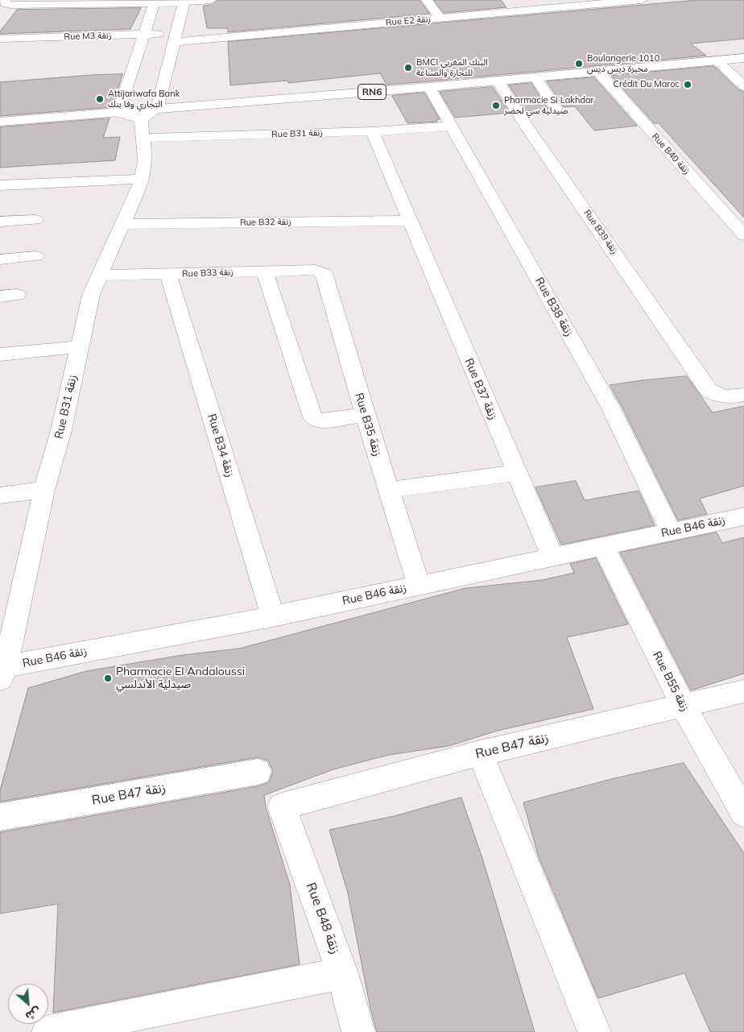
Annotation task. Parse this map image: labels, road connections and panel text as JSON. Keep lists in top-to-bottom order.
{
  "streets": {
    "street": [
      "Rue E2 زنقة",
      "Rue M3 زنقة",
      "RN6",
      "Rue B31 زنقة",
      "Rue B40 زنقة",
      "Rue B32 زنقة",
      "Rue B39 زنقة",
      "Rue B33 زنقة",
      "Rue B38 زنقة",
      "Rue B37 زنقة",
      "Rue B35 زنقة",
      "Rue B34 زنقة",
      "Rue B46 زنقة",
      "Rue B55 زنقة",
      "Rue B47 زنقة",
      "Rue B48 زنقة"
    ]
  },
  "crossings": [
    ["Rue E2 زنقة", "Rue M3 زنقة"],
    ["RN6", "Rue B31 زنقة"],
    ["RN6", "Rue B40 زنقة"],
    ["RN6", "Rue B39 زنقة"],
    ["RN6", "Rue B38 زنقة"],
    ["Rue B31 زنقة", "Rue B32 زنقة"],
    ["Rue B31 زنقة", "Rue B33 زنقة"],
    ["Rue B31 زنقة", "Rue B38 زنقة"],
    ["Rue B31 زنقة", "Rue B37 زنقة"],
    ["Rue B31 زنقة", "Rue B46 زنقة"],
    ["Rue B32 زنقة", "Rue B37 زنقة"],
    ["Rue B33 زنقة", "Rue B35 زنقة"],
    ["Rue B33 زنقة", "Rue B34 زنقة"],
    ["Rue B38 زنقة", "Rue B46 زنقة"],
    ["Rue B37 زنقة", "Rue B46 زنقة"],
    ["Rue B35 زنقة", "Rue B46 زنقة"],
    ["Rue B34 زنقة", "Rue B46 زنقة"],
    ["Rue B46 زنقة", "Rue B55 زنقة"],
    ["Rue B55 زنقة", "Rue B47 زنقة"],
    ["Rue B47 زنقة", "Rue B48 زنقة"]
  ],
  "places": [
    "Boulangerie 1010 مخبزة ديس ديس",
    "BMCI البنك المغربي للتجارة والصناعة",
    "Crédit Du Maroc",
    "Attijariwafa Bank التجاري وفا بنك",
    "Pharmacie Si Lakhdar صيدلية سي لخضر",
    "Pharmacie El Andaloussi صيدلية الأندلسي"
  ],
  "north": "bottom right"
}
